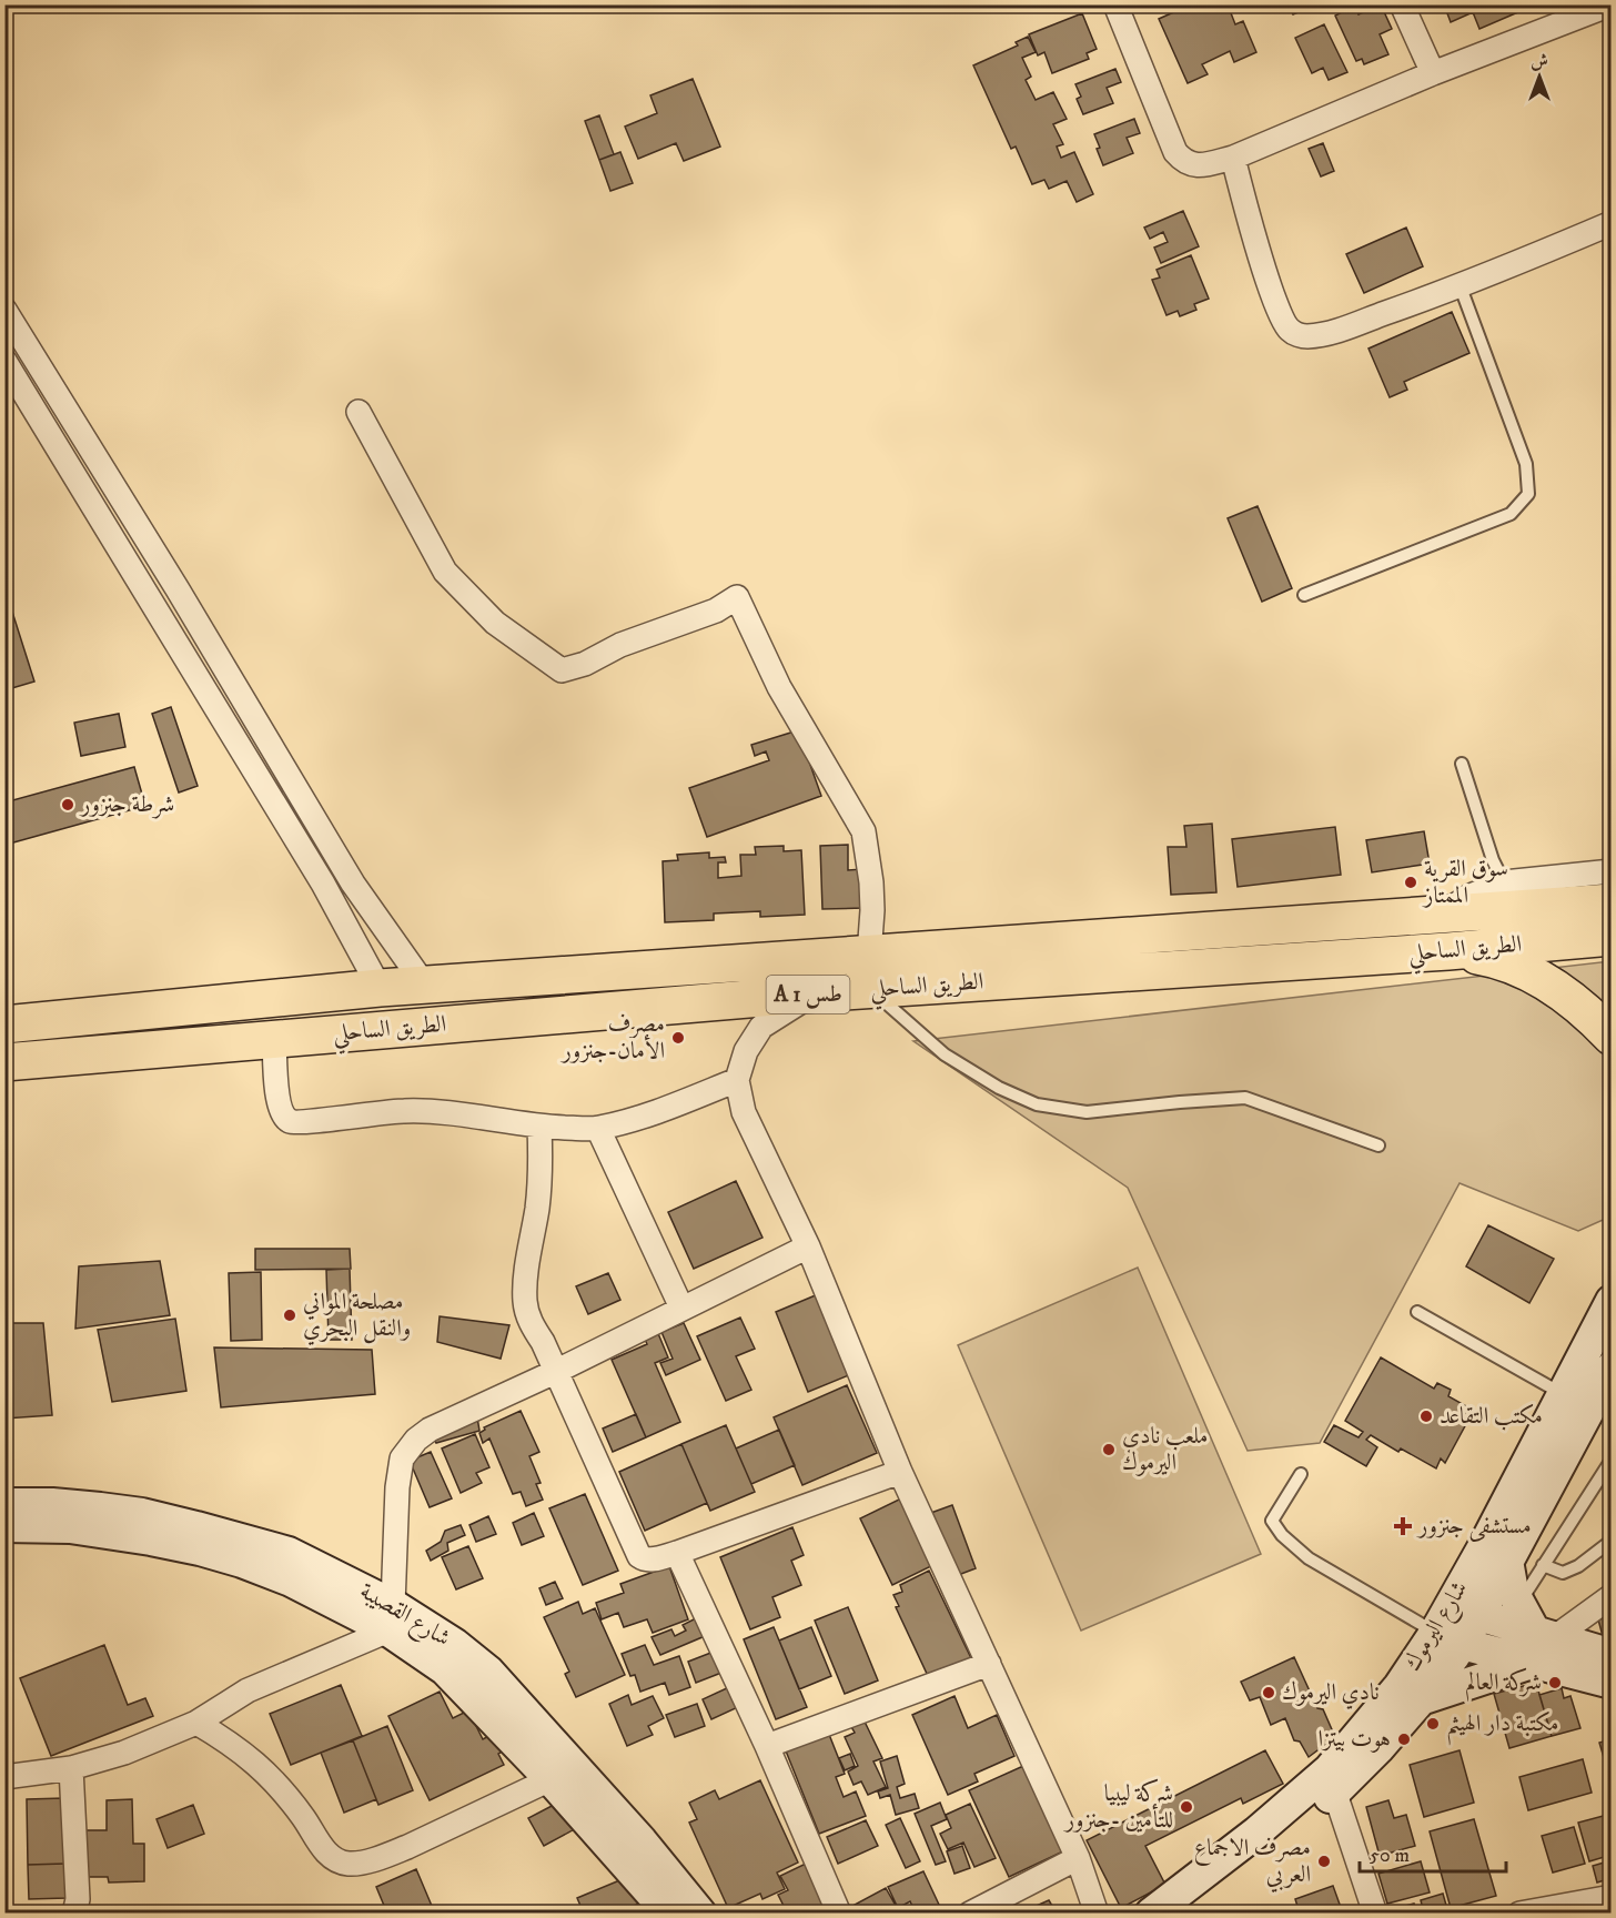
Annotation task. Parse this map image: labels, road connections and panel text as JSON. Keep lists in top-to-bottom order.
{
  "streets": {
    "highway": ["الطريق الساحلي", "A 1 طس"],
    "street": ["شارع القصيبة", "شارع اليرموك"]
  },
  "places": {
    "other": [
      "شرطة جنزور",
      "سوق القرية الممتاز",
      "مصرف الأمان-جنزور",
      "مصلحة المواني والنقل البحري",
      "مكتب التقاعد",
      "ملعب نادي اليرموك",
      "شركة العالم",
      "نادي اليرموك",
      "مكتبة دار الهيثم",
      "هوت بيتزا",
      "شركة ليبيا للتأمين -جنزور",
      "مصرف الاجماع العربي"
    ],
    "health": ["مستشفى جنزور"]
  },
  "scale_bar": "50 m",
  "north": "top"
}
